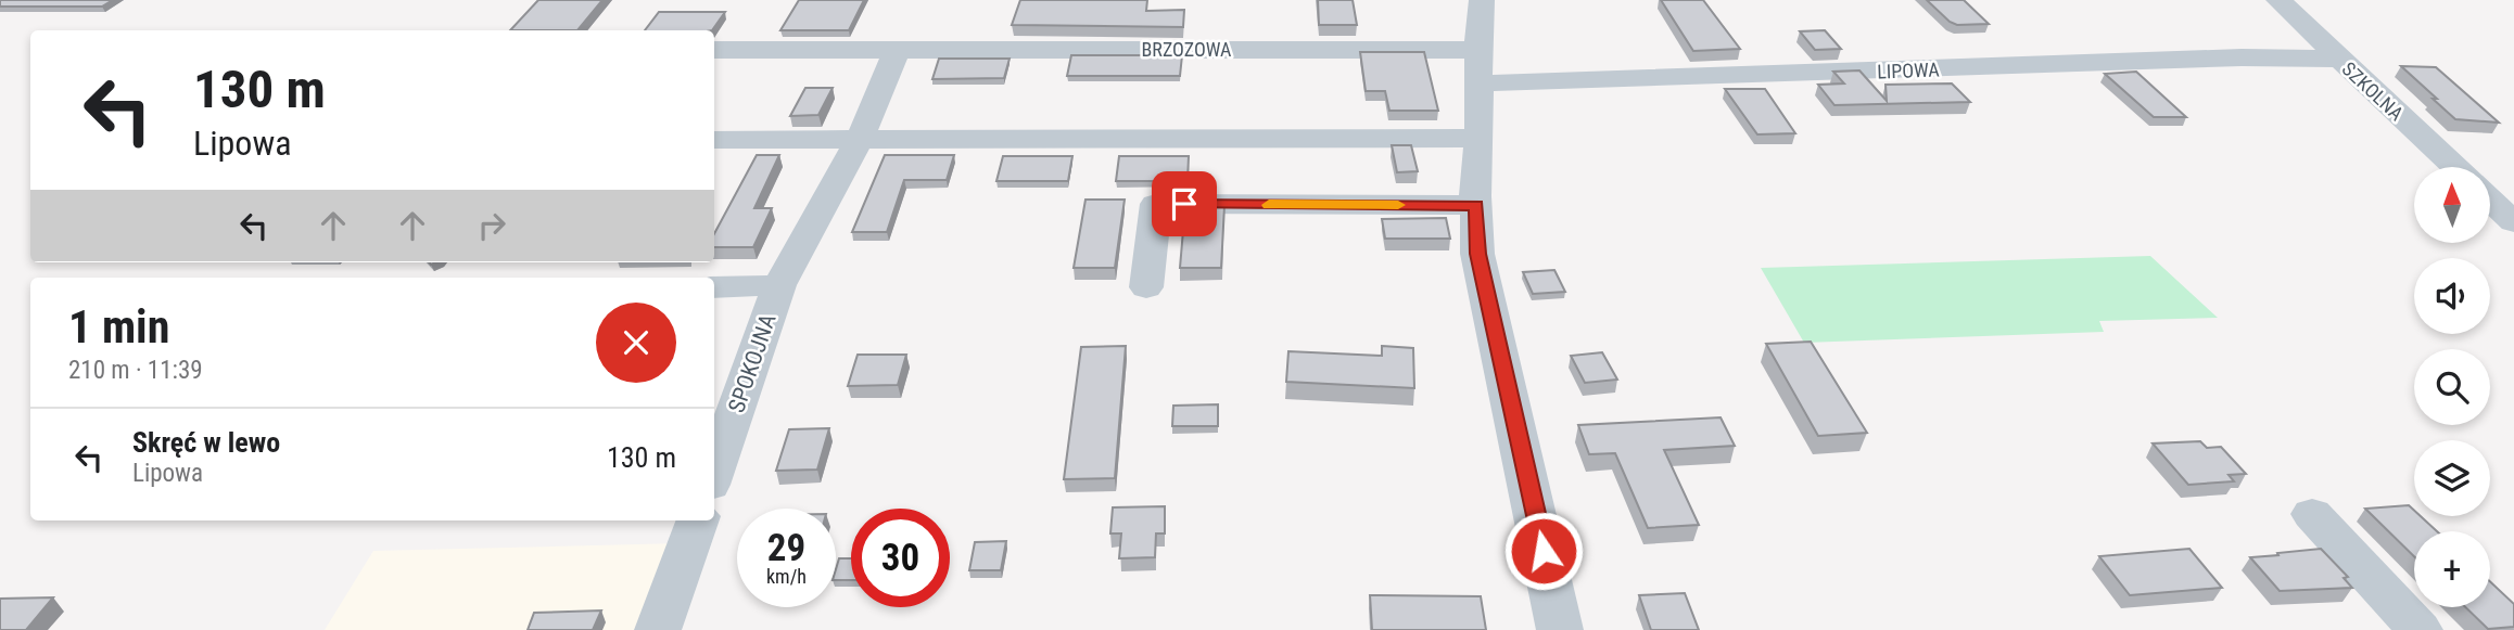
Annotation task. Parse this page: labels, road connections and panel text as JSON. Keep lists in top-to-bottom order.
{
  "streets": {
    "street": [
      "BRZOZOWA",
      "LIPOWA",
      "SZKOLNA",
      "SPOKOJNA"
    ]
  },
  "crossings": [
    ["BRZOZOWA", "LIPOWA"],
    ["BRZOZOWA", "SPOKOJNA"],
    ["LIPOWA", "SZKOLNA"]
  ],
  "north": "top",
  "page": {
    "turn": ["130 m", "Lipowa"],
    "map_buttons": "+",
    "heading": ["1 min", "210 m · 11:39"],
    "list": [
      {
        "name": "Skręć w lewo",
        "note": "Lipowa",
        "value": "130 m"
      }
    ],
    "speed": "29 km/h",
    "limit": "30"
  }
}
